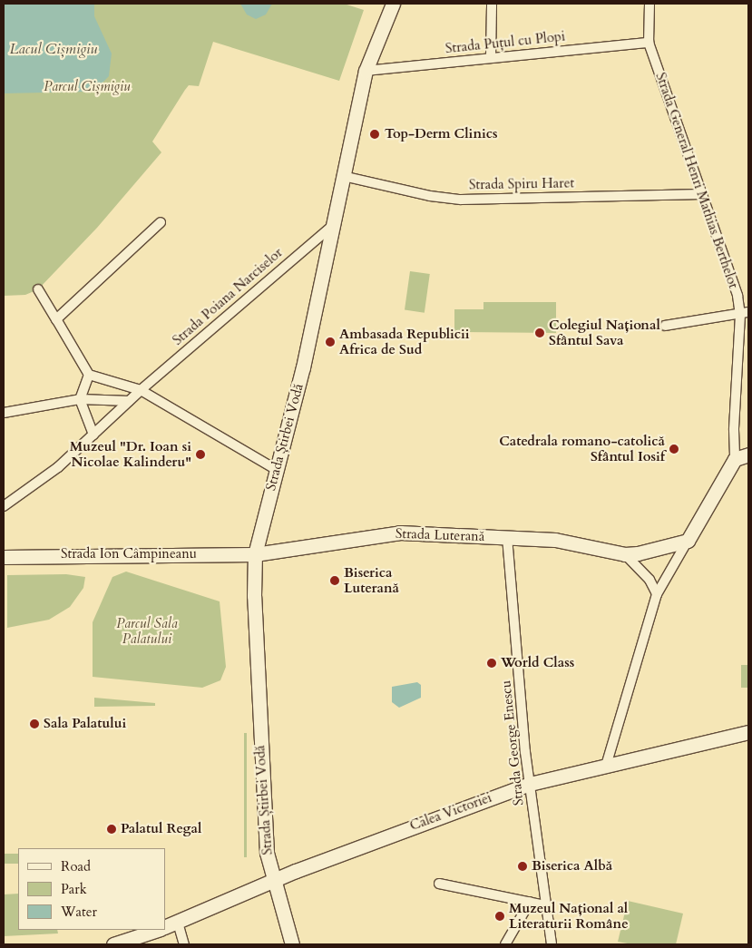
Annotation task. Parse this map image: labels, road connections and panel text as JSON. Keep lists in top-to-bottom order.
{
  "streets": {
    "main road": [
      "Strada Știrbei Vodă",
      "Strada Luterană",
      "Strada Ion Câmpineanu",
      "Calea Victoriei"
    ],
    "street": [
      "Strada Puțul cu Plopi",
      "Strada General Henri Mathias Berthelot",
      "Strada Spiru Haret",
      "Strada Poiana Narciselor",
      "Strada George Enescu"
    ]
  },
  "crossings": [
    ["Strada Puțul cu Plopi", "Strada General Henri Mathias Berthelot"],
    ["Strada Puțul cu Plopi", "Strada Știrbei Vodă"],
    ["Strada General Henri Mathias Berthelot", "Strada Spiru Haret"],
    ["Strada Spiru Haret", "Strada Știrbei Vodă"],
    ["Strada Poiana Narciselor", "Strada Știrbei Vodă"],
    ["Strada Știrbei Vodă", "Strada Luterană"],
    ["Strada Știrbei Vodă", "Strada Ion Câmpineanu"],
    ["Strada Știrbei Vodă", "Calea Victoriei"],
    ["Strada Luterană", "Strada Ion Câmpineanu"],
    ["Strada Luterană", "Strada George Enescu"],
    ["Strada George Enescu", "Calea Victoriei"]
  ],
  "water": ["Lacul Cișmigiu"],
  "parks": ["Parcul Cișmigiu", "Parcul Sala Palatului"],
  "places": [
    "Top-Derm Clinics",
    "Colegiul Național Sfântul Sava",
    "Ambasada Republicii Africa de Sud",
    "Catedrala romano-catolică Sfântul Iosif",
    "Muzeul \"Dr. Ioan si Nicolae Kalinderu\"",
    "Biserica Luterană",
    "World Class",
    "Sala Palatului",
    "Palatul Regal",
    "Biserica Albă",
    "Muzeul Național al Literaturii Române"
  ],
  "legend": ["Road", "Park", "Water"]
}
